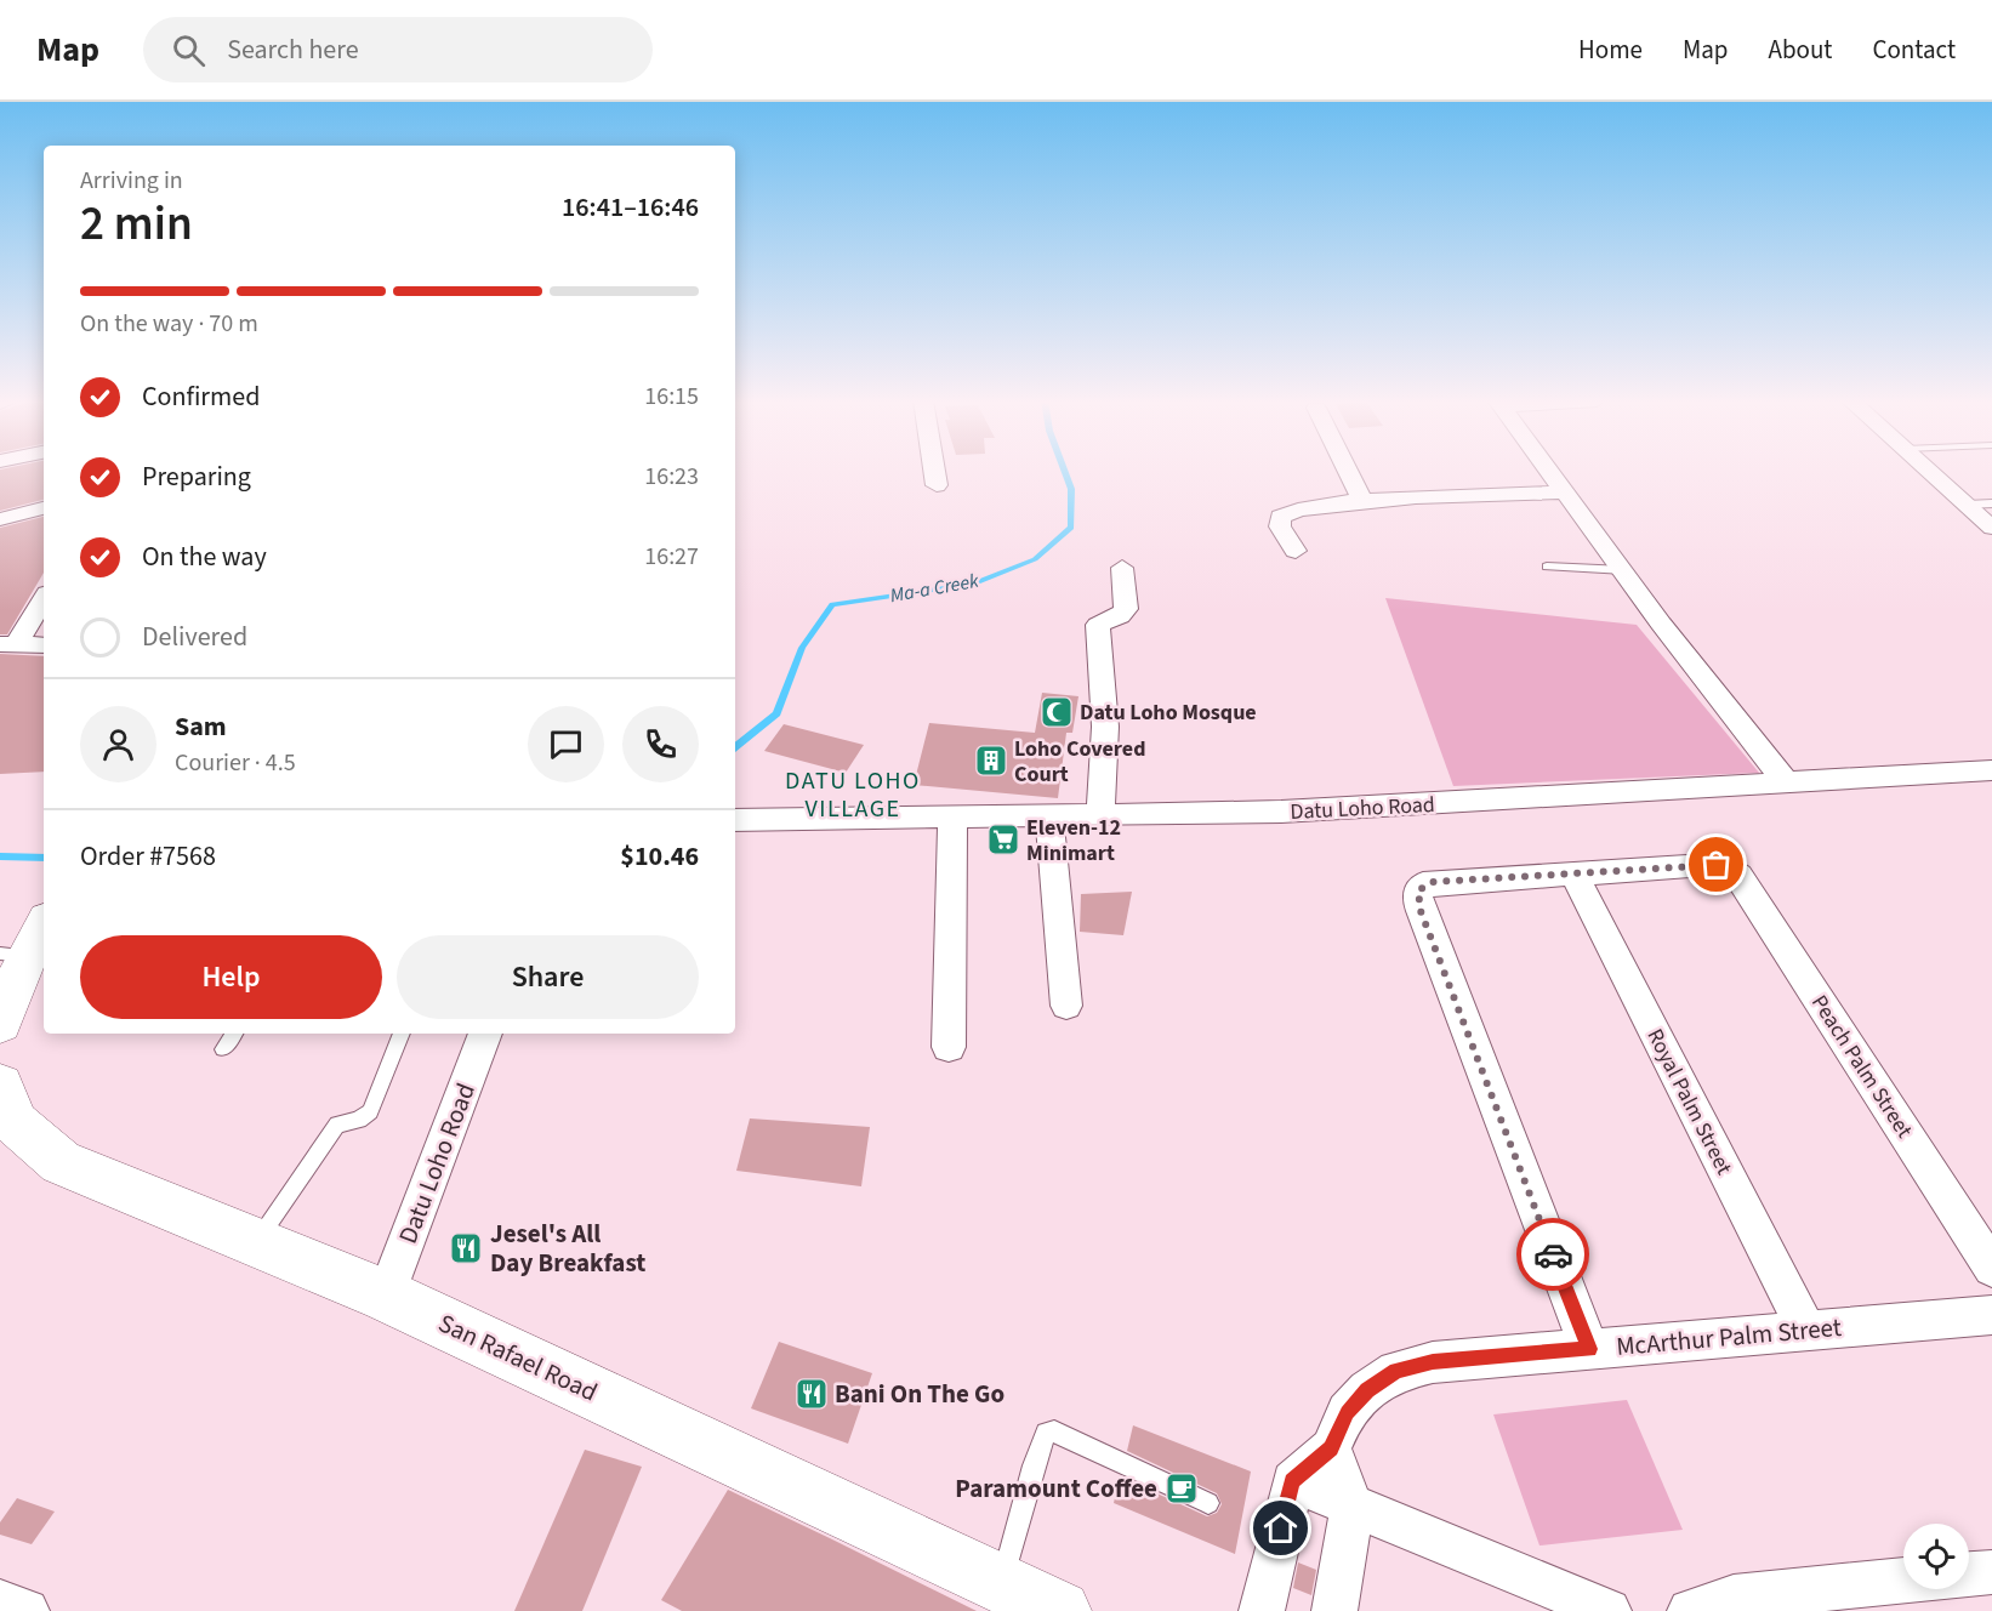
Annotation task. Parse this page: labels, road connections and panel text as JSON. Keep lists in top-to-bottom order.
{
  "streets": {
    "main road": ["San Rafael Road"],
    "street": [
      "Datu Loho Road",
      "Peach Palm Street",
      "Royal Palm Street",
      "McArthur Palm Street"
    ]
  },
  "crossings": [
    ["Datu Loho Road", "San Rafael Road"],
    ["Peach Palm Street", "Royal Palm Street"],
    ["Royal Palm Street", "McArthur Palm Street"]
  ],
  "districts": ["DATU LOHO VILLAGE"],
  "water": ["Ma-a Creek"],
  "places": {
    "mosque": ["Datu Loho Mosque"],
    "building": ["Loho Covered Court"],
    "supermarket": ["Eleven-12 Minimart"],
    "restaurant": ["Jesel's All Day Breakfast", "Bani On The Go"],
    "cafe": ["Paramount Coffee"]
  },
  "page": {
    "header": "Map",
    "search": "Search here",
    "nav": [
      "Home",
      "Map",
      "About",
      "Contact"
    ],
    "heading": ["2 min", "Arriving in", "16:41–16:46"],
    "panel": [
      "Sam",
      "Courier · 4.5",
      "Order #7568",
      "$10.46"
    ],
    "bar": "On the way · 70 m",
    "list": [
      ["Confirmed", "16:15"],
      ["Preparing", "16:23"],
      ["On the way", "16:27"],
      "Delivered"
    ],
    "buttons": ["Help", "Share"]
  }
}
